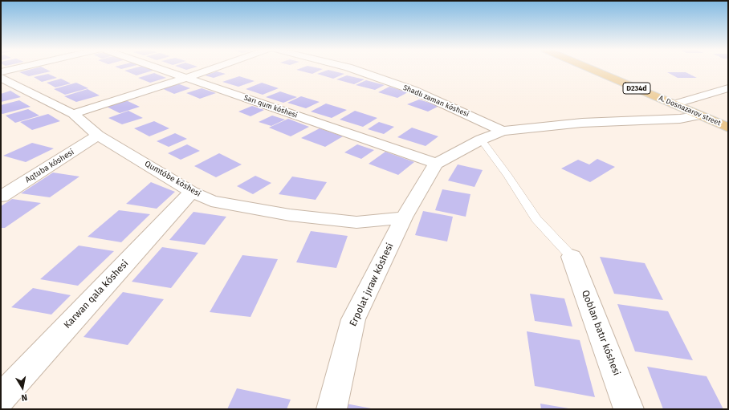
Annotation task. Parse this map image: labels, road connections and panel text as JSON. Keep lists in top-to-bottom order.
{
  "streets": {
    "main road": ["D234d", "A. Dosnazarov street"],
    "street": [
      "Shadlı zaman kóshesi",
      "Sarı qum kóshesi",
      "Aqtuba kóshesi",
      "Qumtóbe kóshesi",
      "Erpolat jıraw kóshesi",
      "Karwan qala kóshesi",
      "Qoblan batır kóshesi"
    ]
  },
  "crossings": [
    ["Sarı qum kóshesi", "Erpolat jıraw kóshesi"],
    ["Aqtuba kóshesi", "Qumtóbe kóshesi"],
    ["Qumtóbe kóshesi", "Erpolat jıraw kóshesi"],
    ["Qumtóbe kóshesi", "Karwan qala kóshesi"]
  ],
  "north": "bottom"
}
